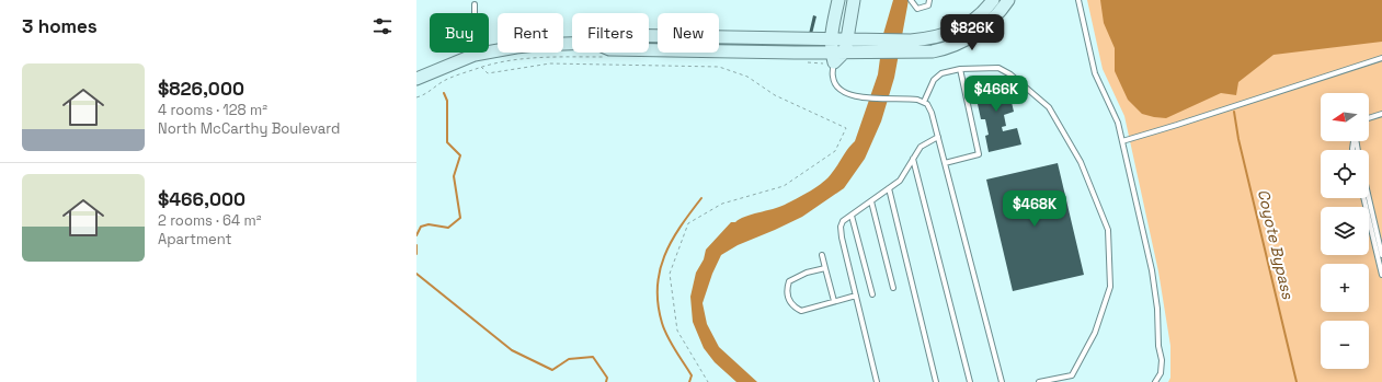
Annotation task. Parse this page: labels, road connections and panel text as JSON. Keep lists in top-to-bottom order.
{
  "water": ["Coyote Bypass"],
  "north": "left",
  "page": {
    "heading": "3 homes",
    "chip": [
      "Buy",
      "Rent",
      "Filters",
      "New"
    ],
    "price": ["$826K", "$466K", "$468K"],
    "list": [
      {
        "name": "$826,000",
        "note": "4 rooms · 128 m² · North McCarthy Boulevard"
      },
      {
        "name": "$466,000",
        "note": "2 rooms · 64 m² · Apartment"
      }
    ],
    "map_buttons": ["+", "−"]
  }
}
